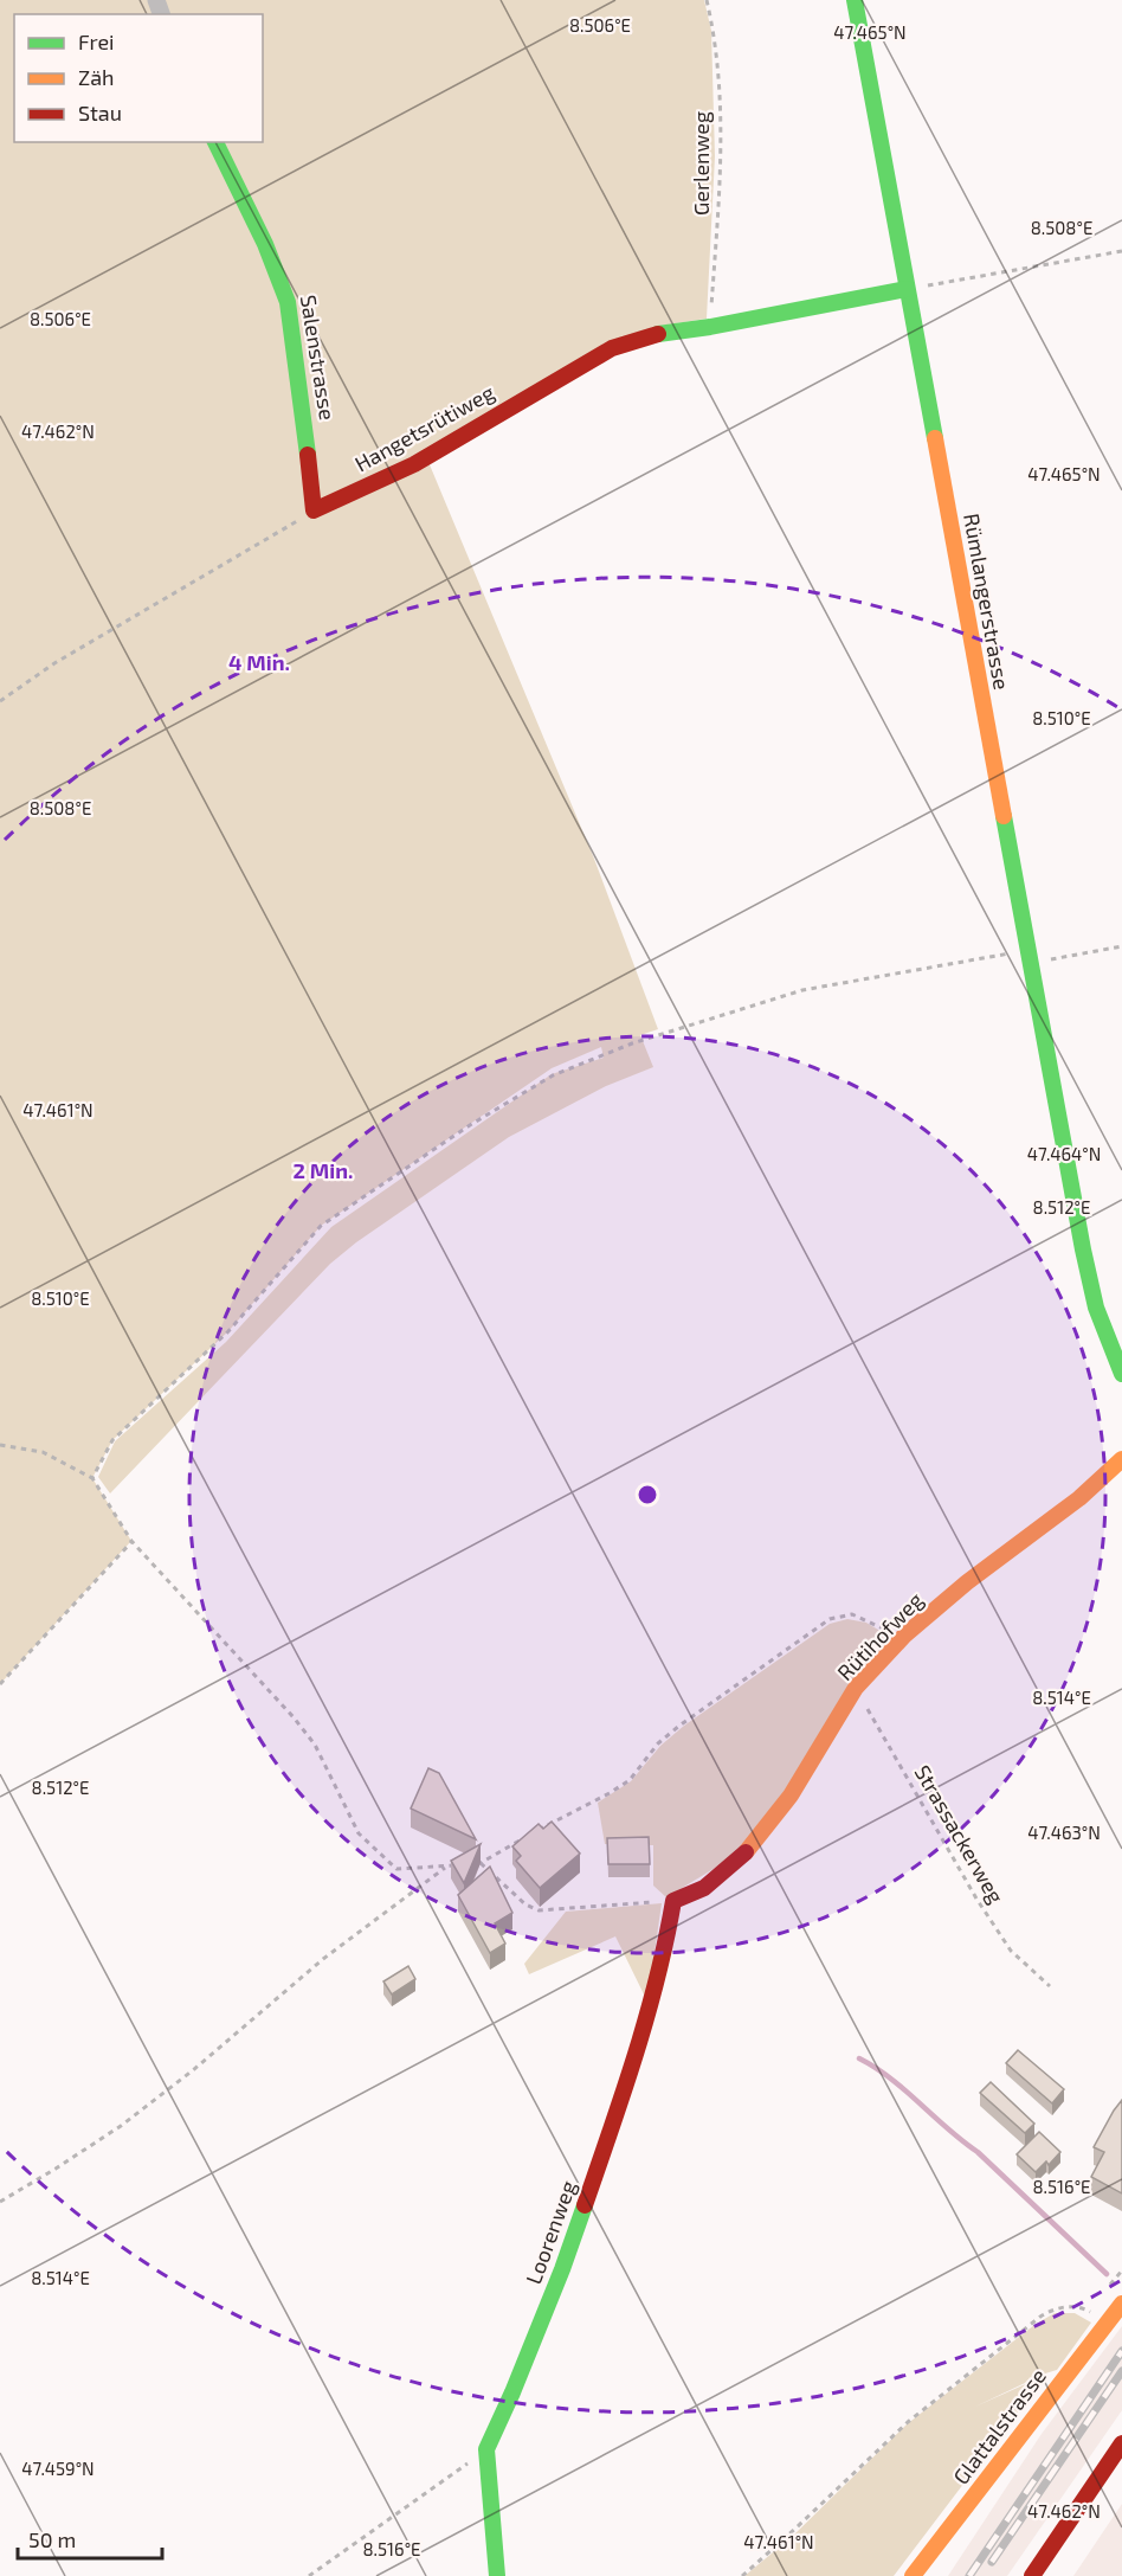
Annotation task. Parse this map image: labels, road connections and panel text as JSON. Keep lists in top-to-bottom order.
{
  "streets": {
    "street": [
      "Salenstrasse",
      "Hangetsrütiweg",
      "Rümlangerstrasse",
      "Rütihofweg",
      "Loorenweg",
      "Glattalstrasse"
    ],
    "path": ["Gerlenweg", "Strassackerweg"]
  },
  "crossings": [
    ["Gerlenweg", "Hangetsrütiweg"],
    ["Salenstrasse", "Hangetsrütiweg"],
    ["Hangetsrütiweg", "Rümlangerstrasse"],
    ["Rütihofweg", "Strassackerweg"],
    ["Rütihofweg", "Loorenweg"]
  ],
  "legend": ["Frei", "Zäh", "Stau"],
  "scale_bar": "50 m",
  "coordinates": [
    "8.506°E",
    "47.465°N",
    "8.508°E",
    "47.462°N",
    "8.510°E",
    "47.461°N",
    "47.464°N",
    "8.512°E",
    "8.514°E",
    "47.463°N",
    "8.516°E",
    "47.459°N"
  ],
  "rings": ["4 Min.", "2 Min."]
}
